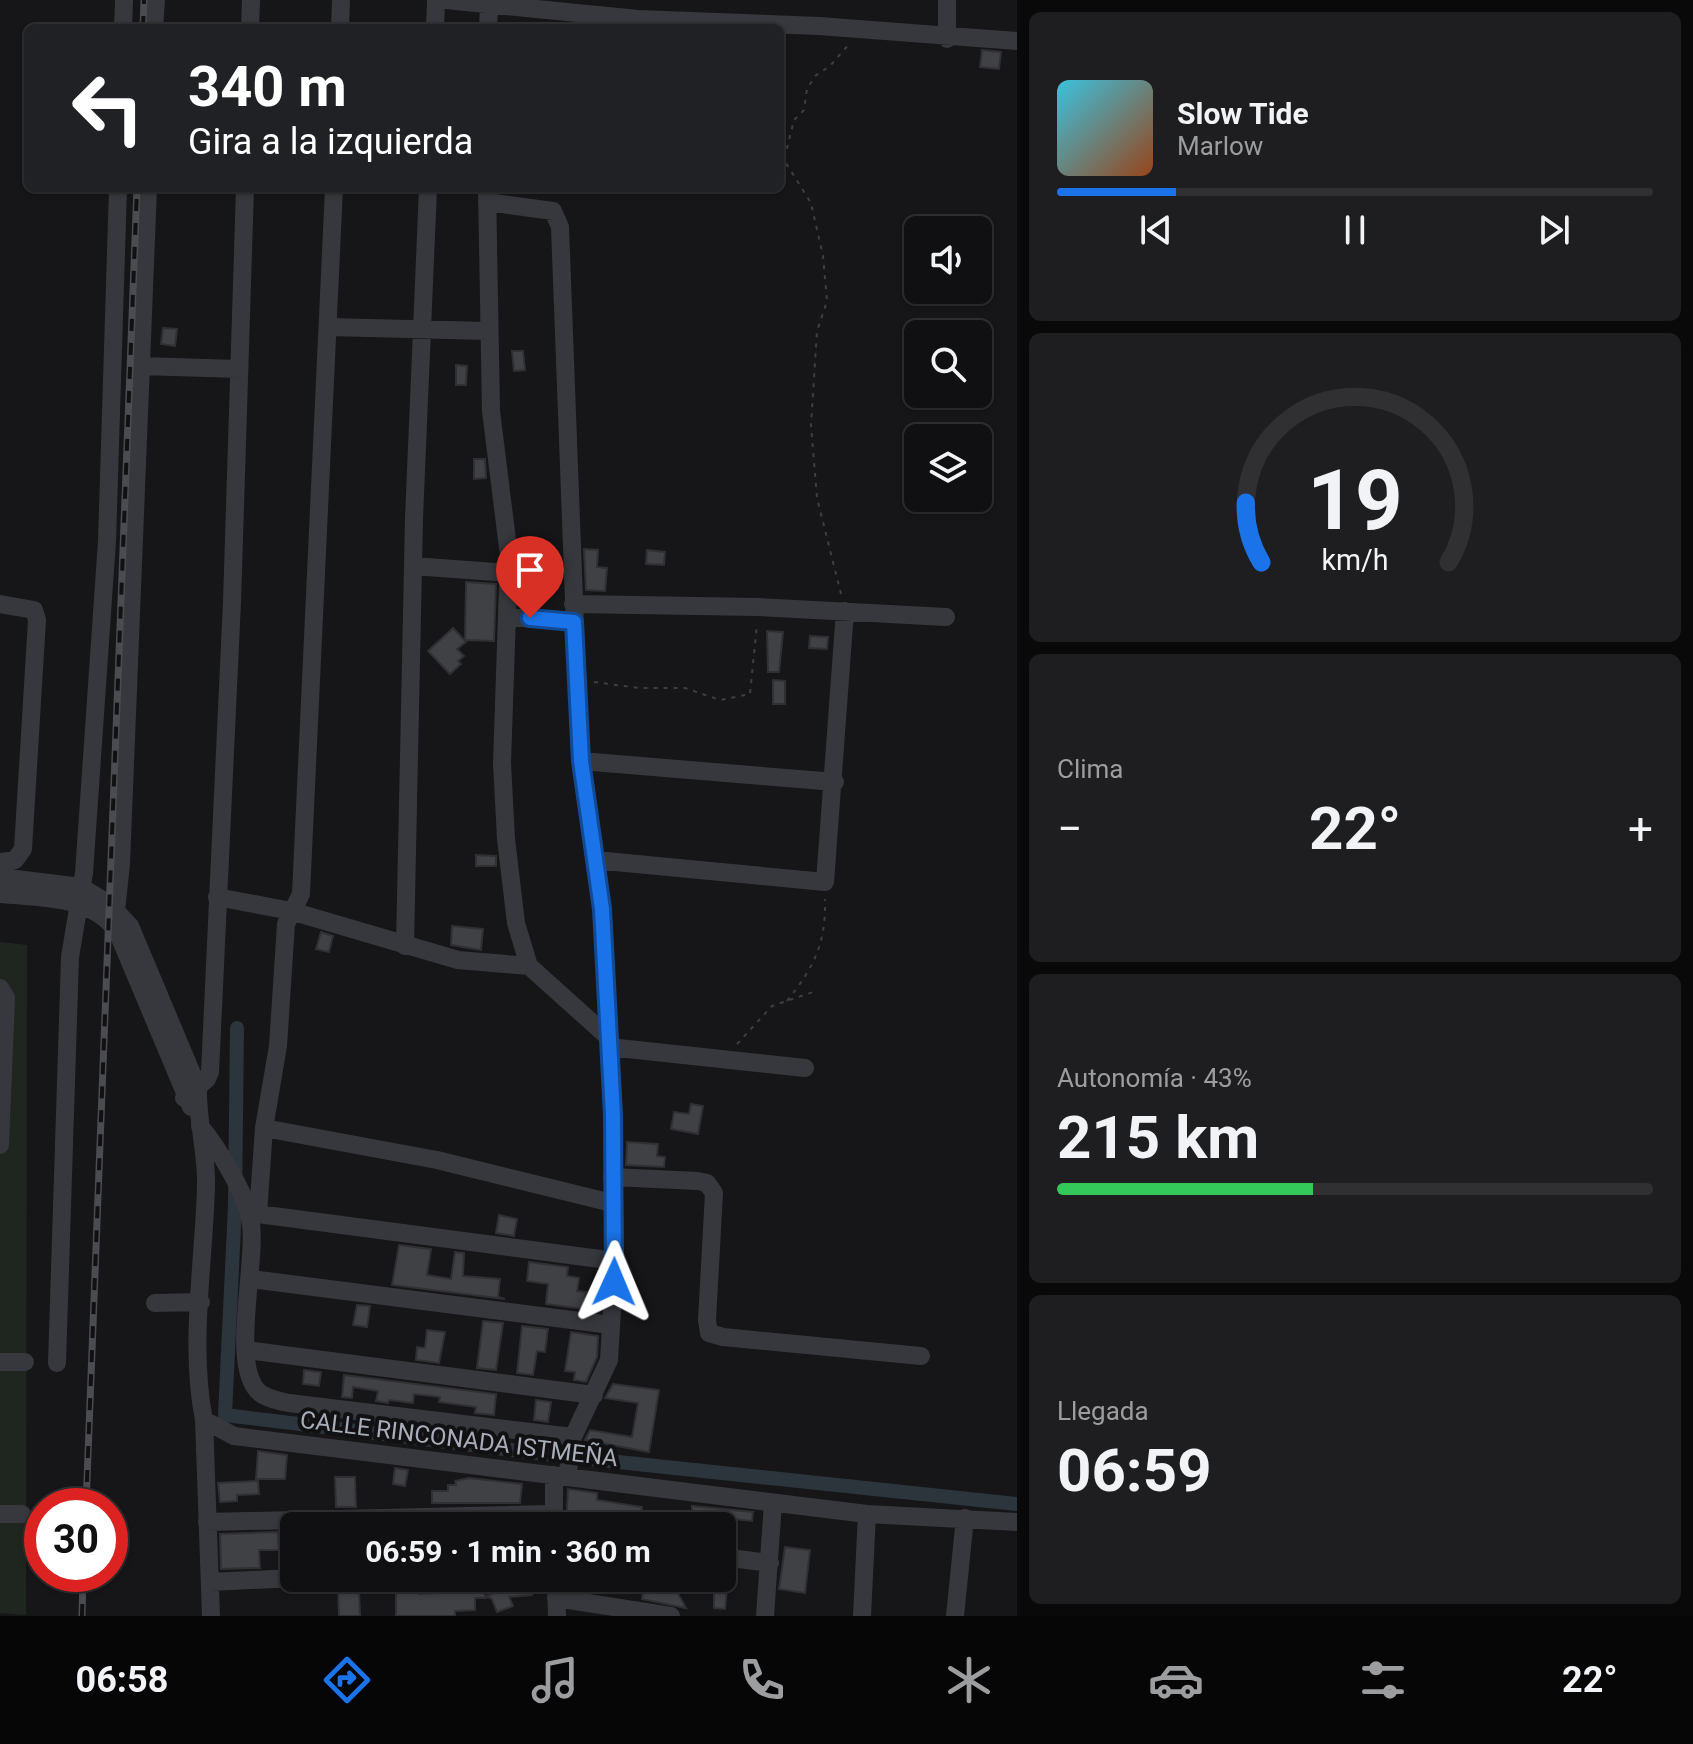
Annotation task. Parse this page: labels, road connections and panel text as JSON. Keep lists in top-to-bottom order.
{
  "streets": {
    "street": ["CALLE RINCONADA ISTMEÑA"]
  },
  "page": {
    "turn": ["340 m", "Gira a la izquierda"],
    "song": ["Slow Tide", "Marlow"],
    "tile": [
      "Clima",
      ["Autonomía · 43%", "215 km"],
      ["Llegada", "06:59"]
    ],
    "heat": ["−", "22°", "+"],
    "limit": "30",
    "trip": "06:59 · 1 min · 360 m",
    "tabs": ["06:58", "22°"],
    "gauge": ["19", "km/h"]
  }
}
